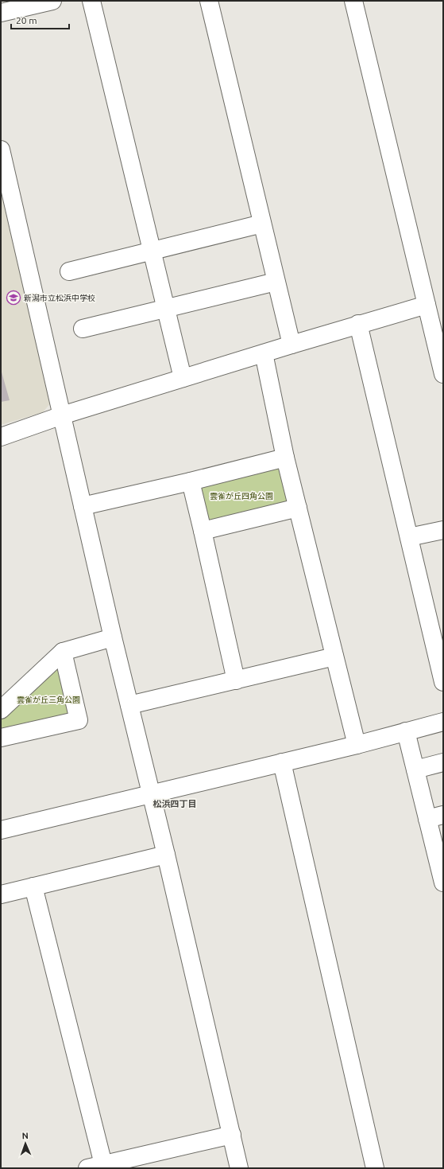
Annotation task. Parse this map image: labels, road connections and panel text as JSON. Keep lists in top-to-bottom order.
{
  "districts": ["松浜四丁目"],
  "parks": ["雲雀が丘四角公園", "雲雀が丘三角公園"],
  "places": {
    "school or university": ["新潟市立松浜中学校"]
  },
  "scale_bar": "20 m",
  "north": "top"
}
